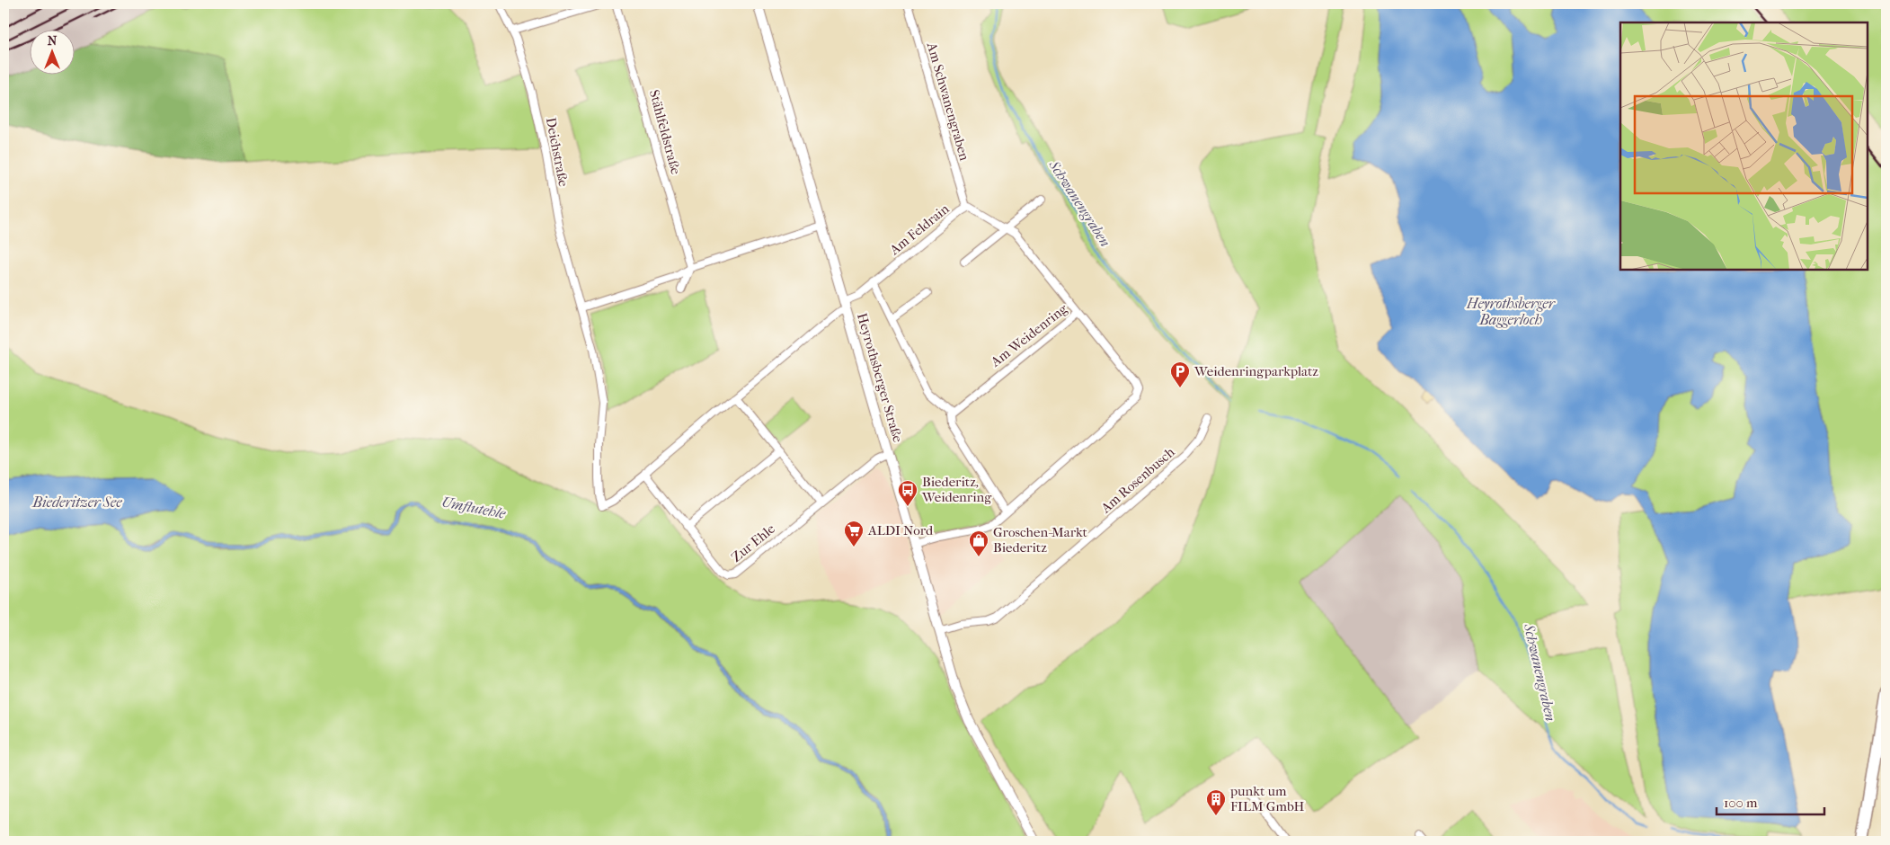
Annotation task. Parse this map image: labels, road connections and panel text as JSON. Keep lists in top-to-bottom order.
{
  "streets": {
    "street": [
      "Am Schwanengraben",
      "Stählfeldstraße",
      "Deichstraße",
      "Am Feldrain",
      "Am Weidenring",
      "Heyrothsberger Straße",
      "Am Rosenbusch",
      "Zur Ehle"
    ]
  },
  "crossings": [
    ["Am Schwanengraben", "Am Feldrain"],
    ["Deichstraße", "Zur Ehle"],
    ["Am Feldrain", "Am Weidenring"],
    ["Am Feldrain", "Heyrothsberger Straße"],
    ["Am Weidenring", "Heyrothsberger Straße"],
    ["Heyrothsberger Straße", "Am Rosenbusch"],
    ["Heyrothsberger Straße", "Zur Ehle"]
  ],
  "water": [
    "Schwanengraben",
    "Heyrothsberger Baggerloch",
    "Biederitzer See",
    "Umflutehle"
  ],
  "places": {
    "parking": ["Weidenringparkplatz"],
    "bus stop": ["Biederitz, Weidenring"],
    "supermarket": ["ALDI Nord"],
    "shop": ["Groschen-Markt Biederitz"],
    "building": ["punkt um FILM GmbH"]
  },
  "scale_bar": "100 m",
  "north": "top"
}
